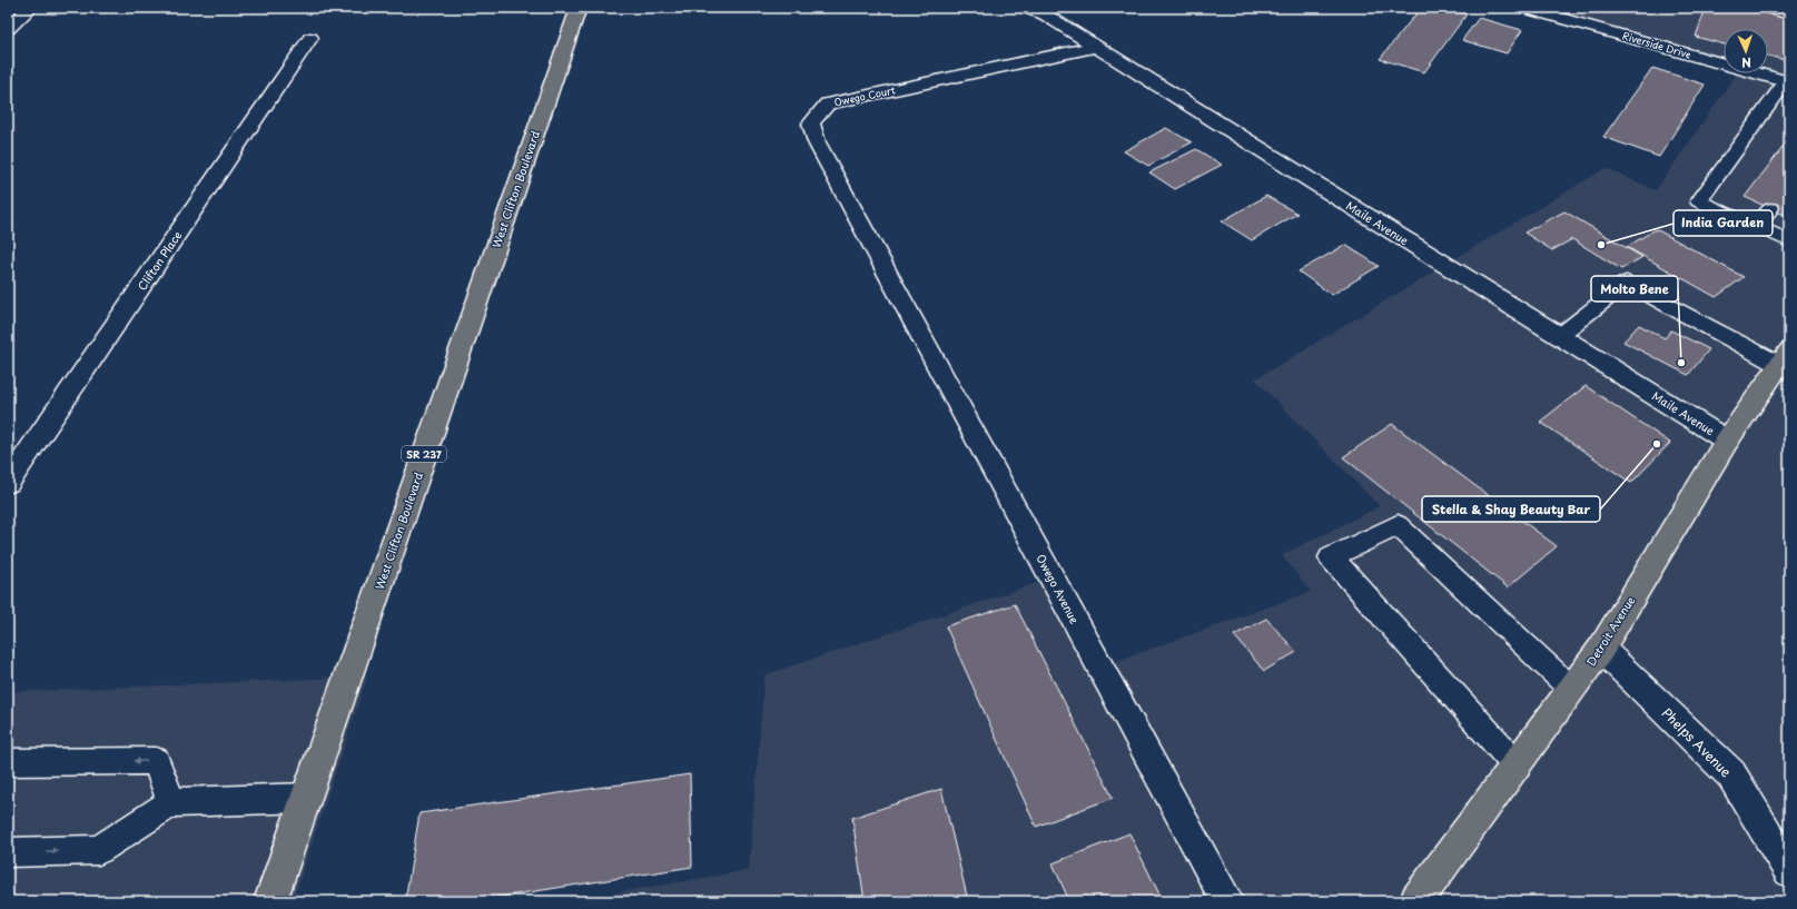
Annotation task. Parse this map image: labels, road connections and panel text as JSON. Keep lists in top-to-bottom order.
{
  "streets": {
    "main road": ["West Clifton Boulevard", "SR 237", "Detroit Avenue"],
    "street": [
      "Riverside Drive",
      "Owego Court",
      "Maile Avenue",
      "Clifton Place",
      "Owego Avenue",
      "Phelps Avenue"
    ]
  },
  "crossings": [
    ["Owego Court", "Maile Avenue"],
    ["Owego Court", "Owego Avenue"],
    ["Maile Avenue", "Detroit Avenue"],
    ["Detroit Avenue", "Phelps Avenue"]
  ],
  "places": ["India Garden", "Molto Bene", "Stella & Shay Beauty Bar"],
  "north": "bottom"
}
